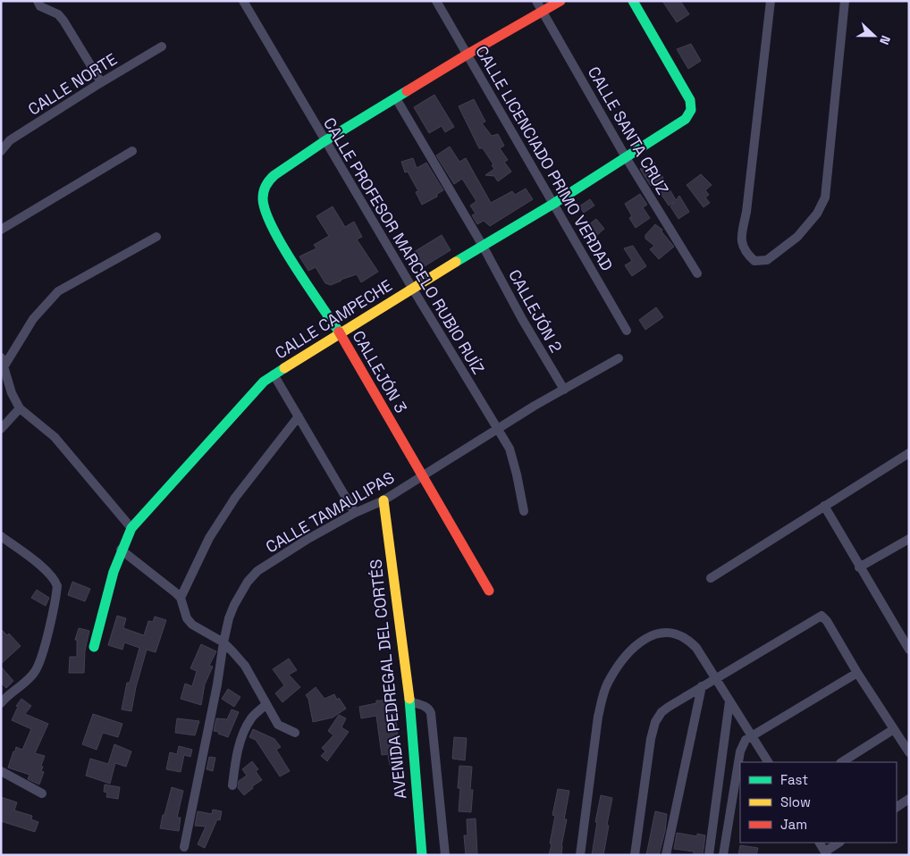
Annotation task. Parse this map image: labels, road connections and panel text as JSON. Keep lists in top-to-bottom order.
{
  "streets": {
    "street": [
      "CALLE NORTE",
      "CALLE SANTA CRUZ",
      "CALLE LICENCIADO PRIMO VERDAD",
      "CALLE PROFESOR MARCELO RUBIO RUÍZ",
      "CALLEJÓN 2",
      "CALLE CAMPECHE",
      "CALLEJÓN 3",
      "CALLE TAMAULIPAS",
      "AVENIDA PEDREGAL DEL CORTÉS"
    ]
  },
  "crossings": [
    ["CALLE SANTA CRUZ", "CALLE CAMPECHE"],
    ["CALLE SANTA CRUZ", "CALLEJÓN 3"],
    ["CALLE LICENCIADO PRIMO VERDAD", "CALLE CAMPECHE"],
    ["CALLE LICENCIADO PRIMO VERDAD", "CALLEJÓN 3"],
    ["CALLE PROFESOR MARCELO RUBIO RUÍZ", "CALLE CAMPECHE"],
    ["CALLE PROFESOR MARCELO RUBIO RUÍZ", "CALLEJÓN 3"],
    ["CALLE PROFESOR MARCELO RUBIO RUÍZ", "CALLE TAMAULIPAS"],
    ["CALLEJÓN 2", "CALLE CAMPECHE"],
    ["CALLEJÓN 2", "CALLEJÓN 3"],
    ["CALLEJÓN 2", "CALLE TAMAULIPAS"],
    ["CALLE CAMPECHE", "CALLEJÓN 3"],
    ["CALLEJÓN 3", "CALLE TAMAULIPAS"],
    ["CALLE TAMAULIPAS", "AVENIDA PEDREGAL DEL CORTÉS"]
  ],
  "legend": ["Fast", "Slow", "Jam"],
  "north": "right"
}
